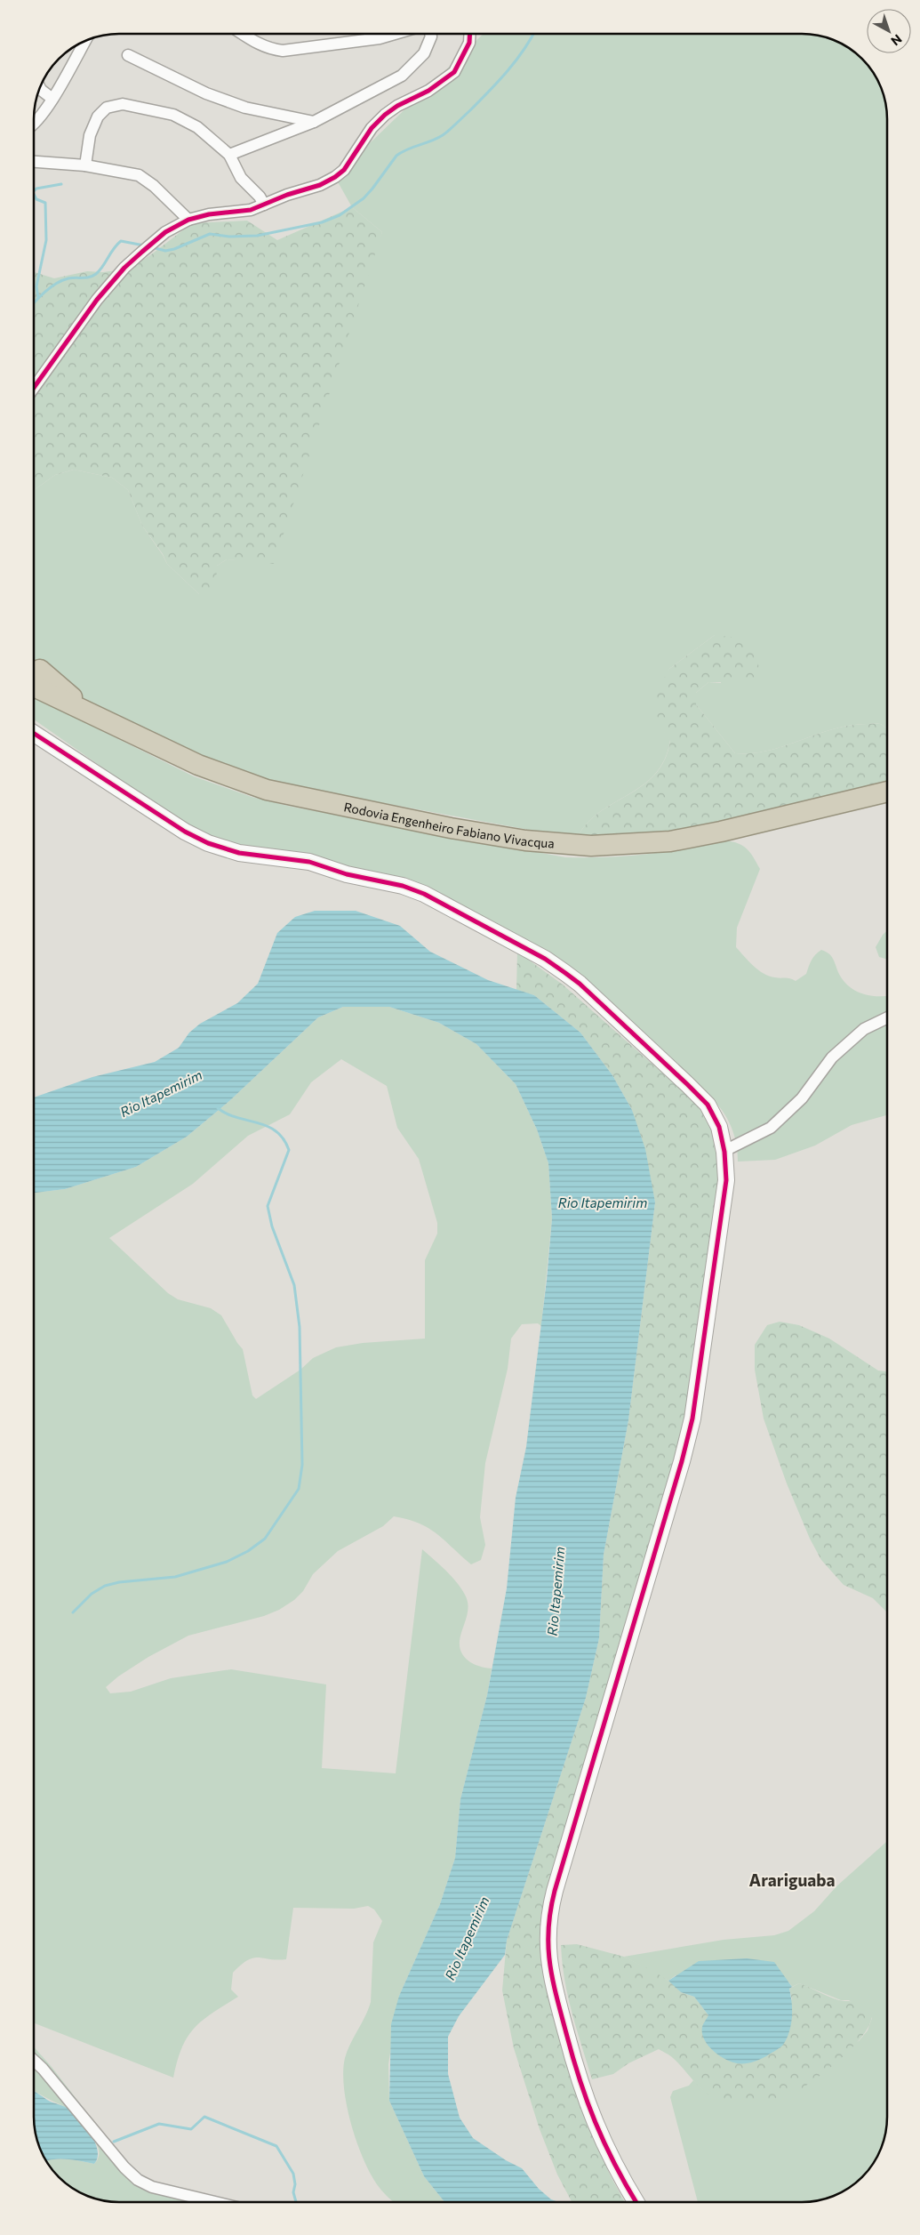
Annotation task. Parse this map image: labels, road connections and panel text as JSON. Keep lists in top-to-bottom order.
{
  "streets": {
    "highway": ["Rodovia Engenheiro Fabiano Vivacqua"]
  },
  "districts": ["Arariguaba"],
  "water": ["Rio Itapemirim"],
  "north": "bottom right"
}
